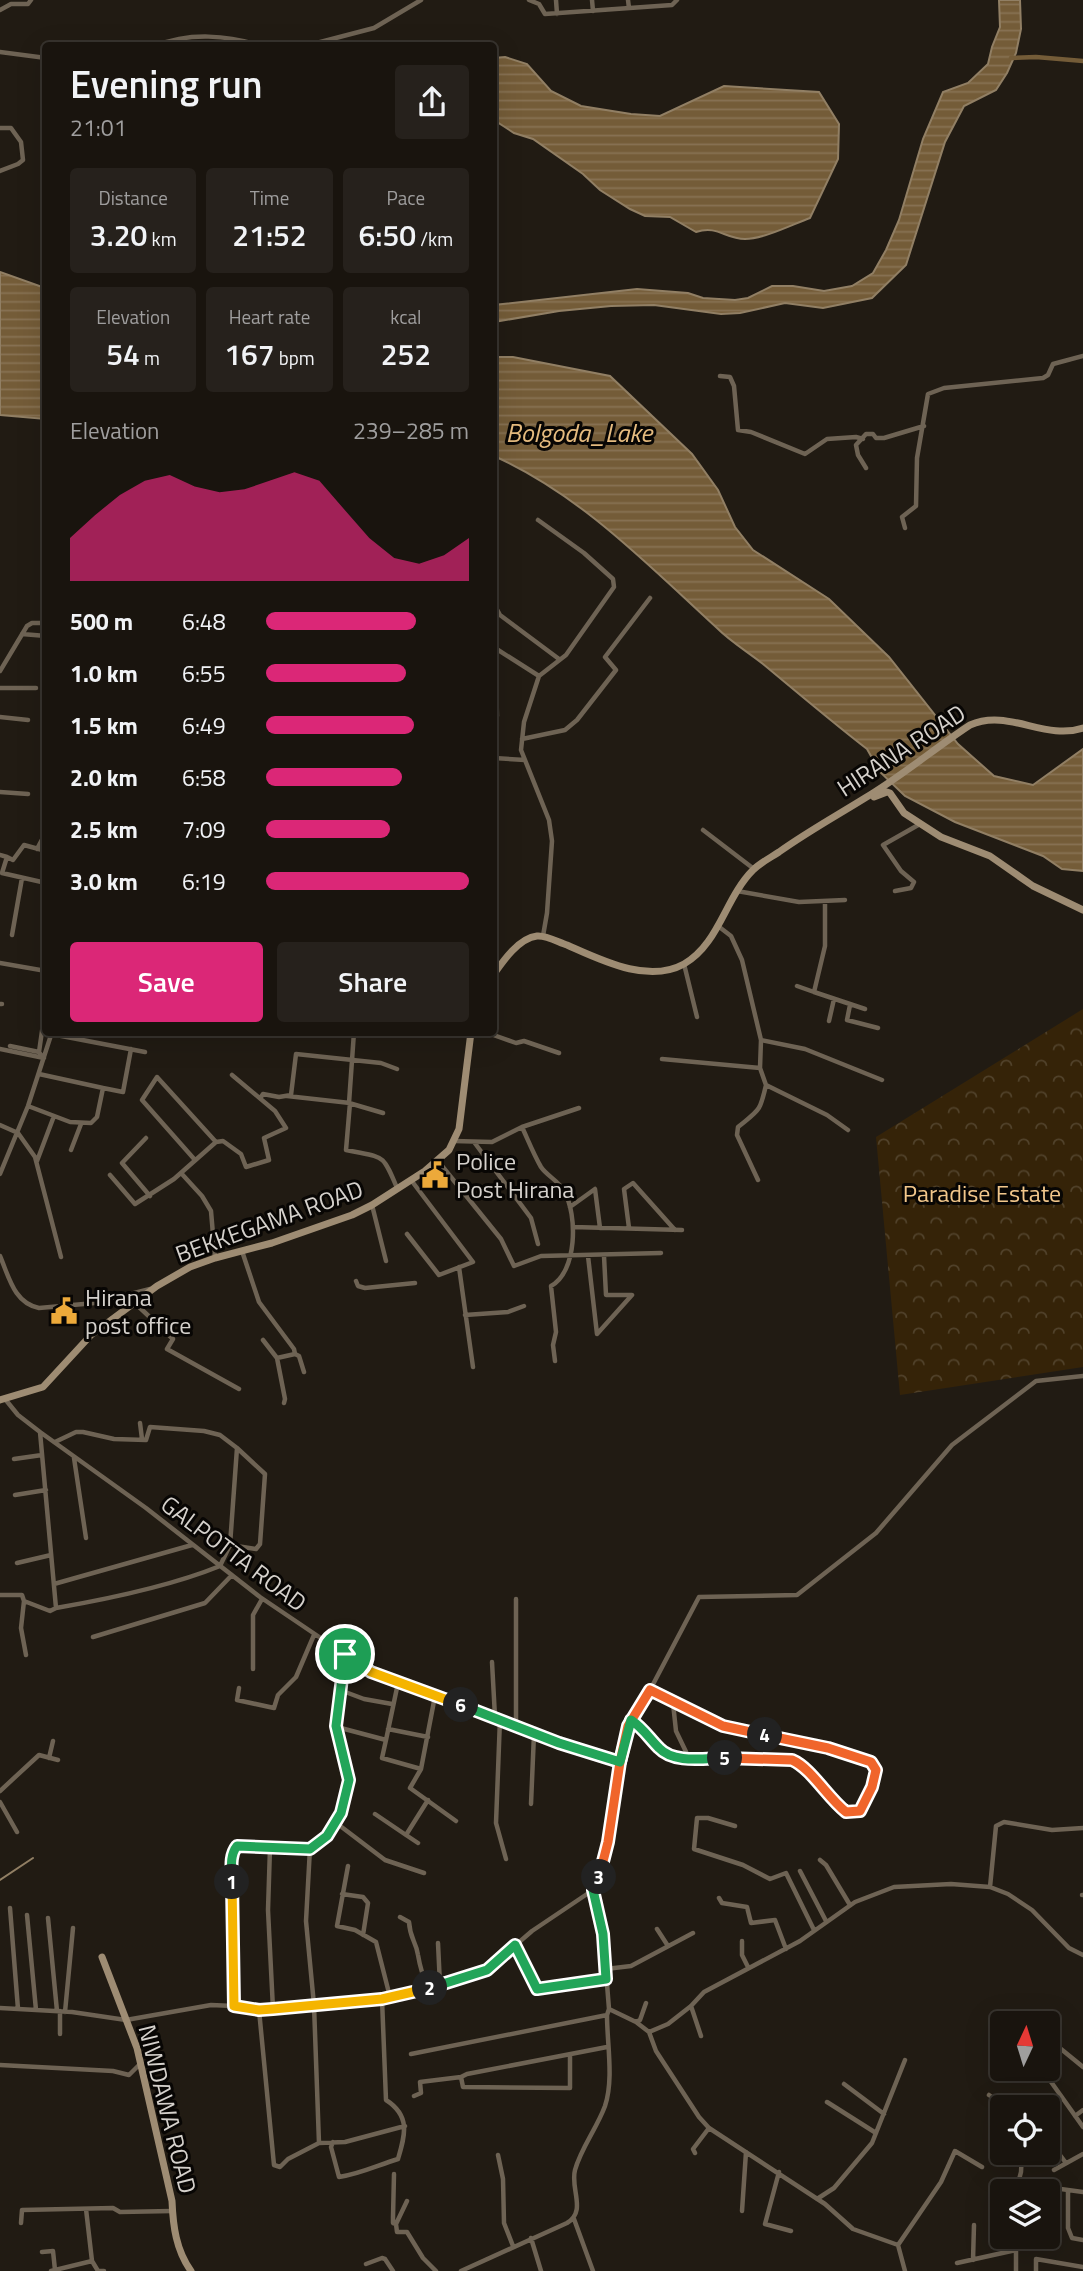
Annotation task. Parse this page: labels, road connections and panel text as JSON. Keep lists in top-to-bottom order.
{
  "streets": {
    "street": [
      "HIRANA ROAD",
      "BEKKEGAMA ROAD",
      "GALPOTTA ROAD",
      "NIWDAWA ROAD"
    ]
  },
  "crossings": [
    ["BEKKEGAMA ROAD", "GALPOTTA ROAD"]
  ],
  "water": ["Bolgoda_Lake"],
  "parks": ["Paradise Estate"],
  "places": {
    "public building": ["Police Post Hirana", "Hirana post office"]
  },
  "north": "top",
  "page": {
    "heading": ["Evening run", "21:01"],
    "stats": [
      ["Distance", "3.20 km"],
      ["Time", "21:52"],
      ["Pace", "6:50 /km"],
      ["Elevation", "54 m"],
      ["Heart rate", "167 bpm"],
      ["kcal", "252"]
    ],
    "chart": ["Elevation", "239–285 m"],
    "list": [
      {
        "name": "500 m",
        "note": "6:48"
      },
      {
        "name": "1.0 km",
        "note": "6:55"
      },
      {
        "name": "1.5 km",
        "note": "6:49"
      },
      {
        "name": "2.0 km",
        "note": "6:58"
      },
      {
        "name": "2.5 km",
        "note": "7:09"
      },
      {
        "name": "3.0 km",
        "note": "6:19"
      }
    ],
    "buttons": ["Save", "Share"],
    "pins": [
      "6",
      "4",
      "5",
      "3",
      "1",
      "2"
    ]
  }
}
